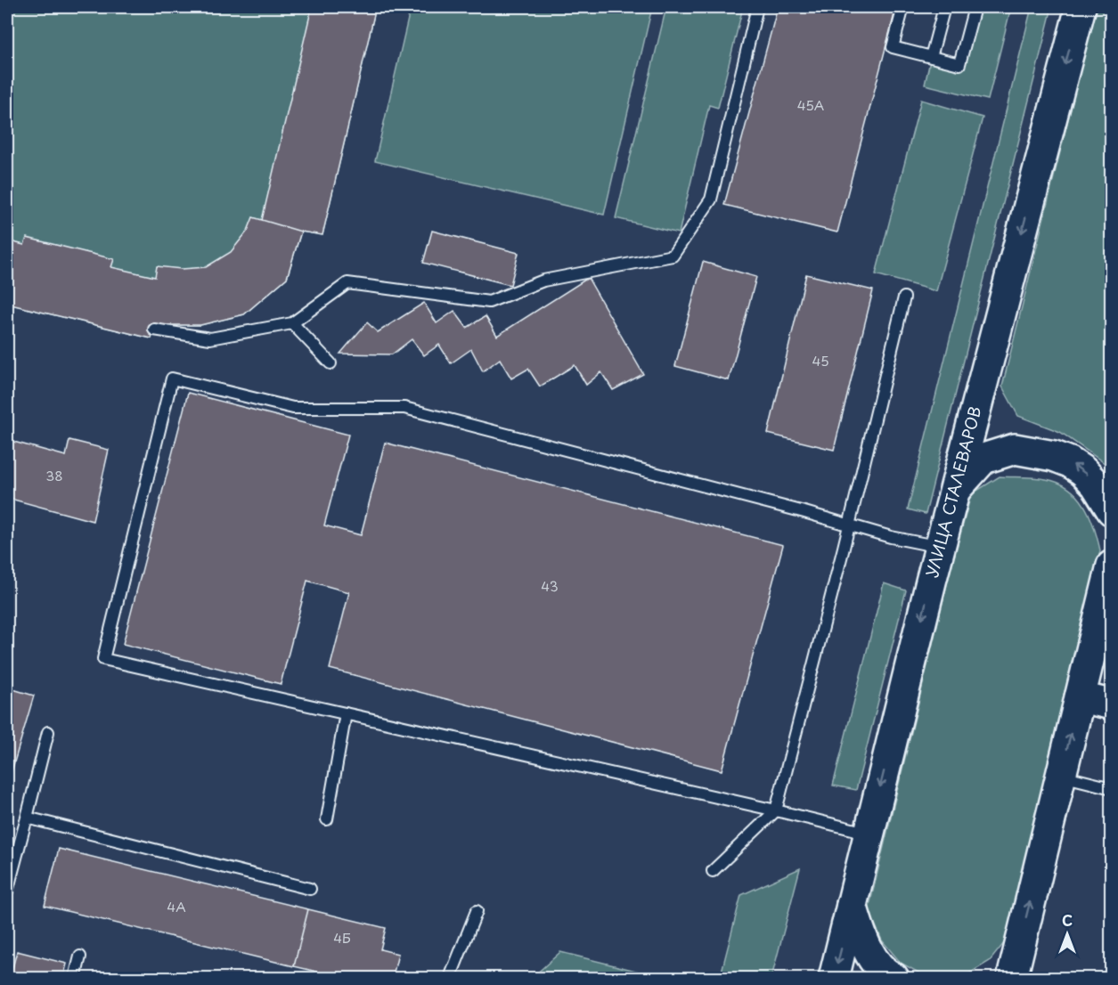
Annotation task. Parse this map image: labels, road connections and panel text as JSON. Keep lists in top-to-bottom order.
{
  "streets": {
    "main road": ["УЛИЦА СТАЛЕВАРОВ"]
  },
  "house_numbers": [
    "45А",
    "45",
    "38",
    "43",
    "4А",
    "4Б"
  ],
  "north": "top"
}
